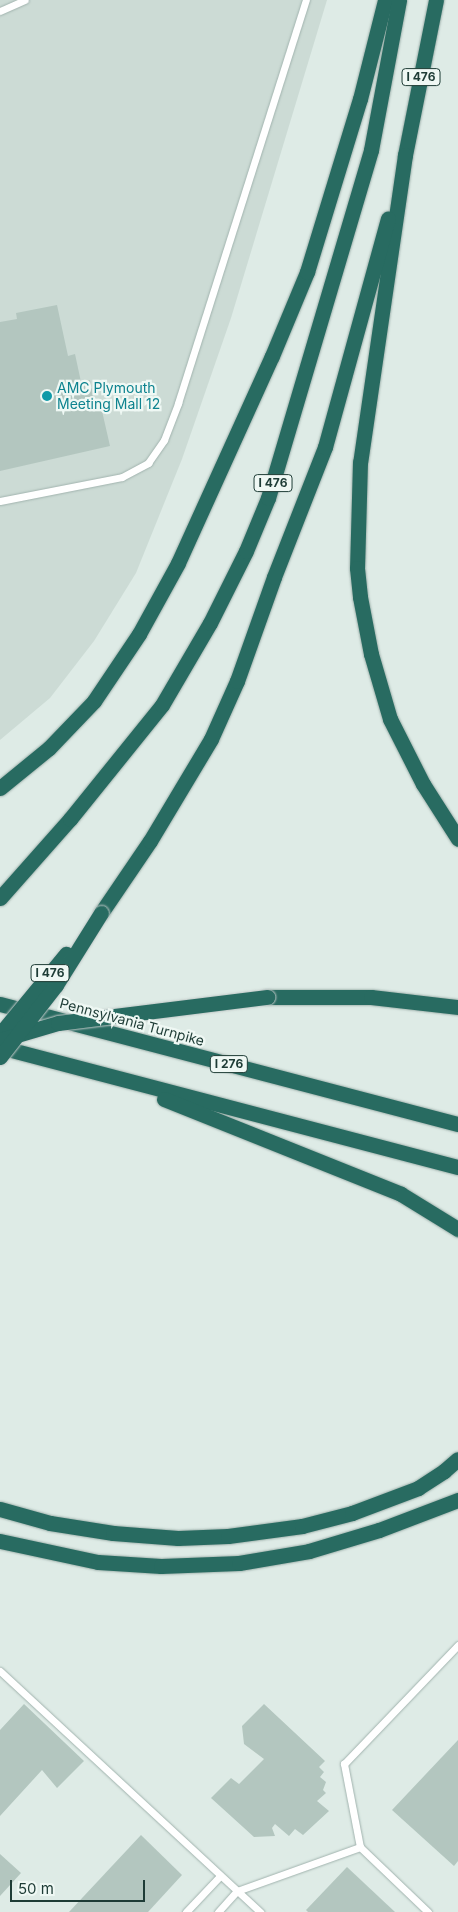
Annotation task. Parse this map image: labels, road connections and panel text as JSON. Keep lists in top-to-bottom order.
{
  "streets": {
    "highway": ["I 476", "Pennsylvania Turnpike", "I 276"]
  },
  "places": ["AMC Plymouth Meeting Mall 12"],
  "scale_bar": "50 m"
}
